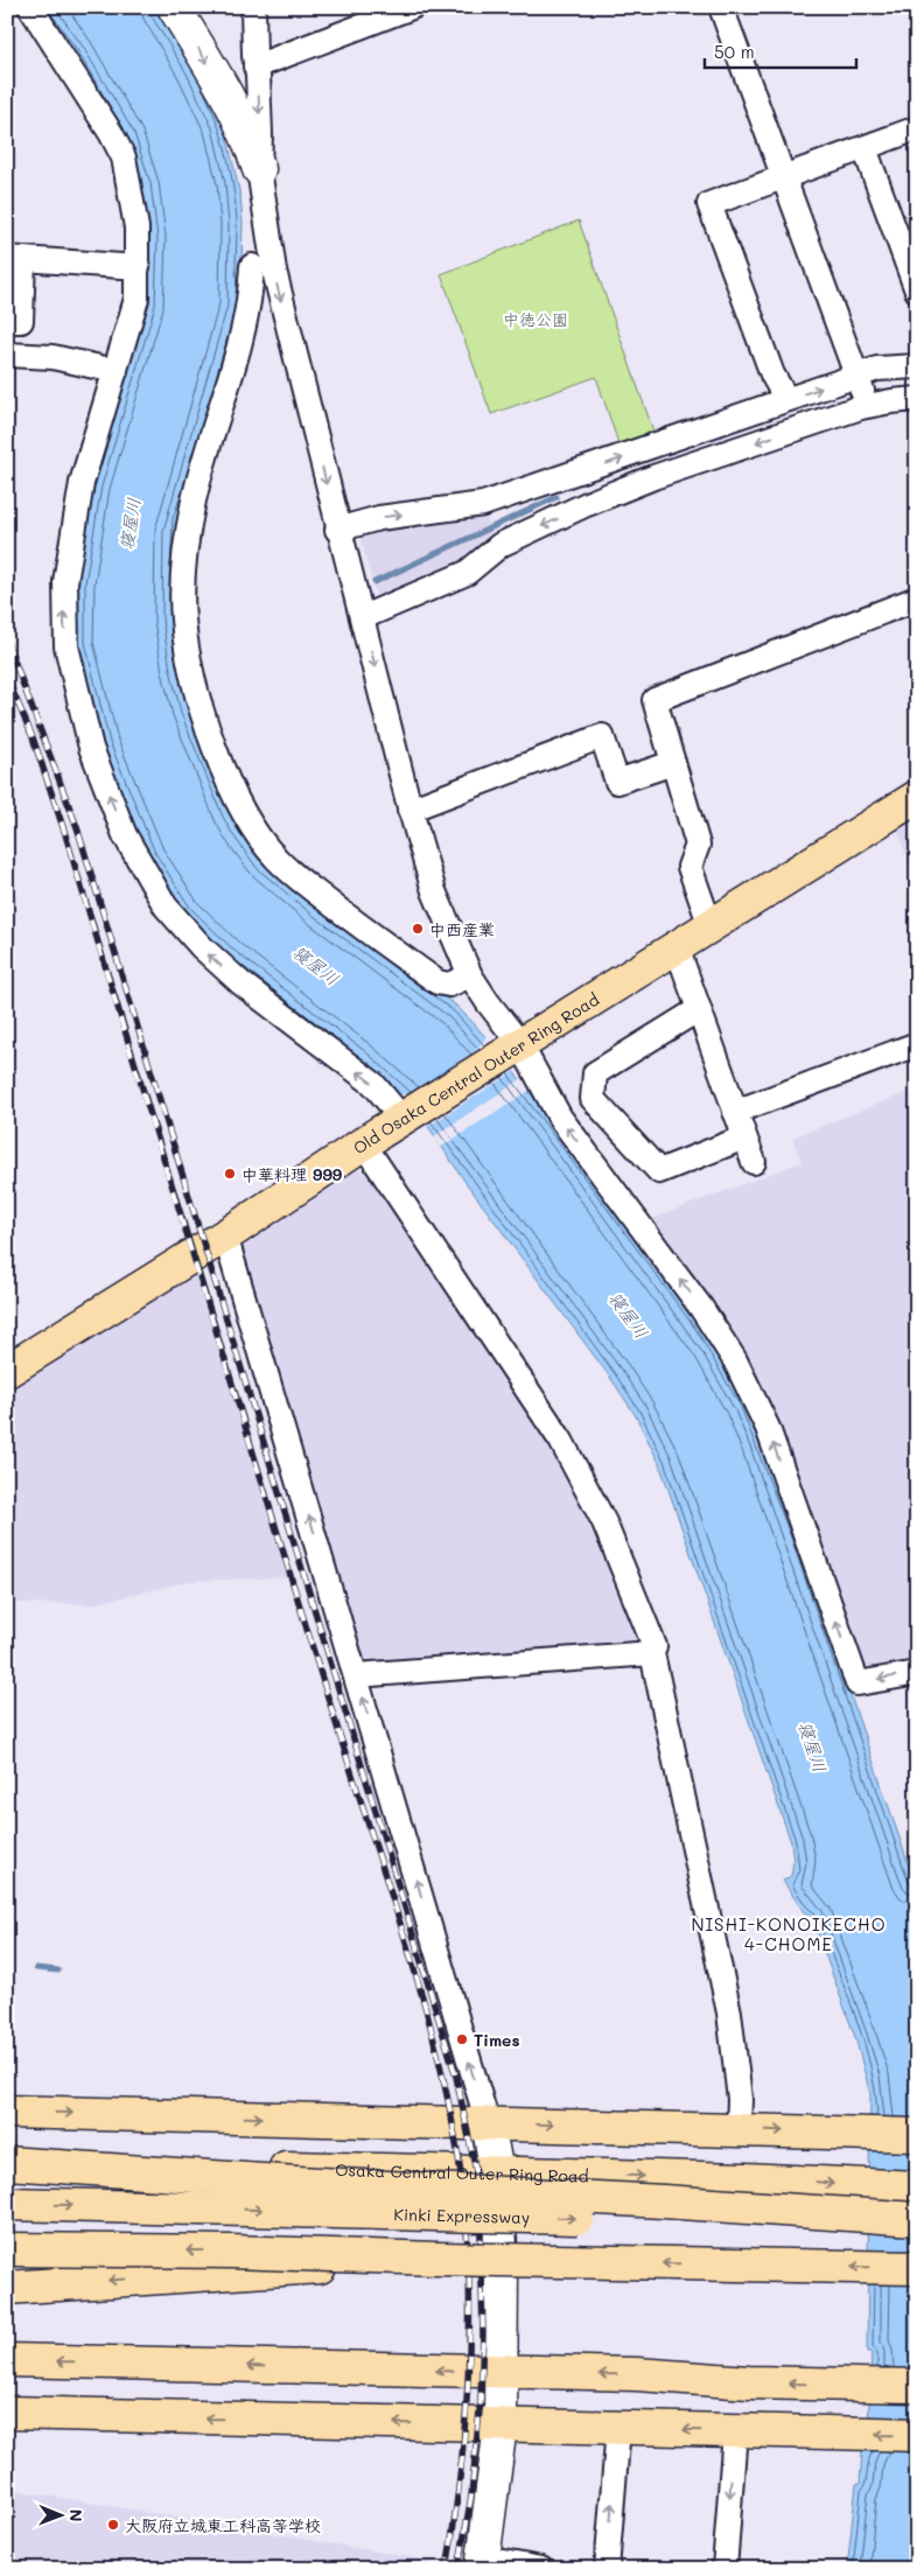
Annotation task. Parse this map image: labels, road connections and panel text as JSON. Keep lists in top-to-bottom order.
{
  "streets": {
    "main road": ["Old Osaka Central Outer Ring Road", "Osaka Central Outer Ring Road", "Kinki Expressway"]
  },
  "districts": ["NISHI-KONOIKECHO 4-CHOME"],
  "water": ["寝屋川"],
  "parks": ["中徳公園"],
  "places": [
    "中西産業",
    "中華料理 999",
    "Times",
    "大阪府立城東工科高等学校"
  ],
  "scale_bar": "50 m",
  "north": "right"
}
